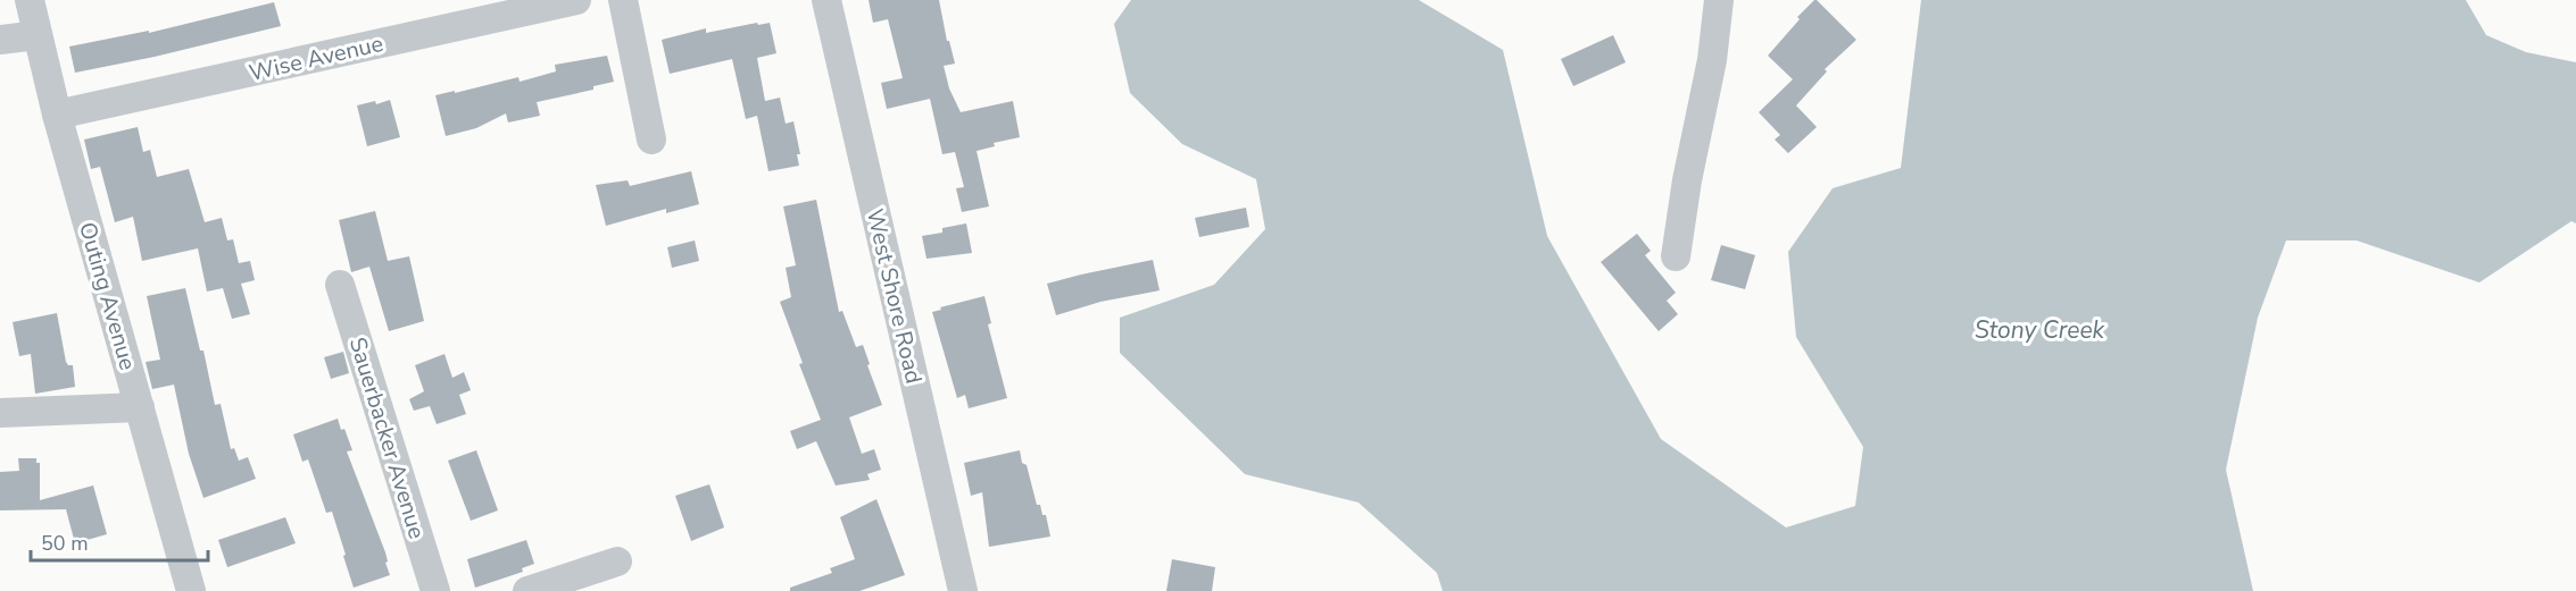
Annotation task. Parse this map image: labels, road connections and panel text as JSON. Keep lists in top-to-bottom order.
{
  "streets": {
    "street": [
      "Wise Avenue",
      "Outing Avenue",
      "West Shore Road",
      "Sauerbacker Avenue"
    ]
  },
  "crossings": [
    ["Wise Avenue", "Outing Avenue"]
  ],
  "water": ["Stony Creek"],
  "scale_bar": "50 m"
}
